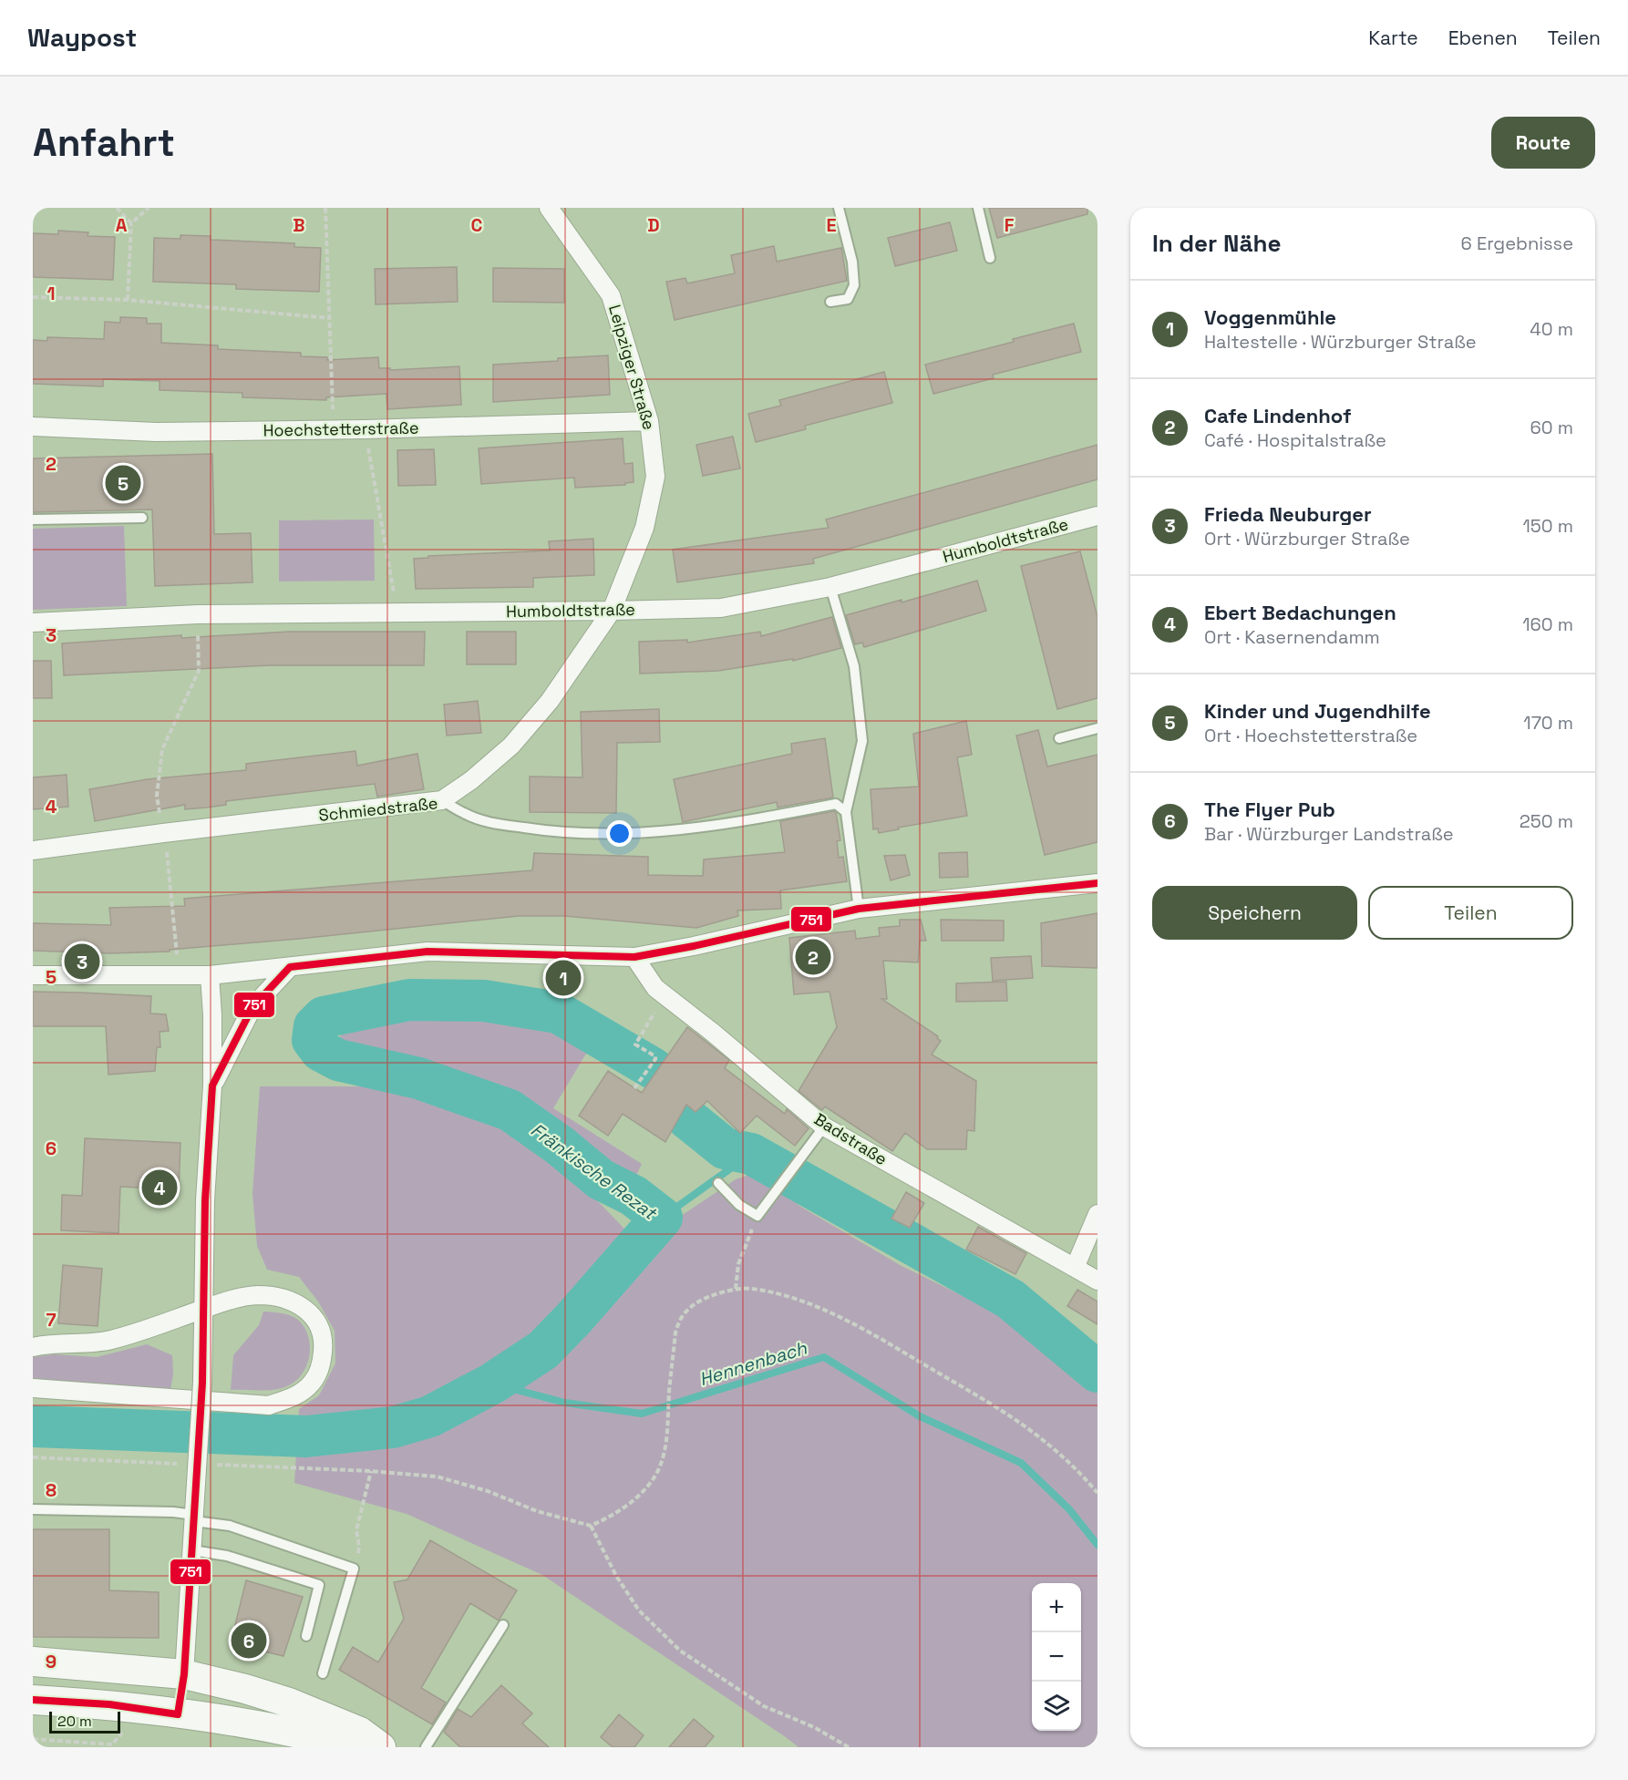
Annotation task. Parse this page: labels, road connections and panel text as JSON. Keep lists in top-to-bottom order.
{
  "streets": {
    "street": [
      "Leipziger Straße",
      "Hoechstetterstraße",
      "Humboldtstraße",
      "Schmiedstraße",
      "Badstraße"
    ]
  },
  "crossings": [
    ["Leipziger Straße", "Hoechstetterstraße"],
    ["Leipziger Straße", "Humboldtstraße"],
    ["Leipziger Straße", "Schmiedstraße"]
  ],
  "water": ["Fränkische Rezat", "Hennenbach"],
  "lines": ["transit line 751"],
  "scale_bar": "20 m",
  "page": {
    "header": "Waypost",
    "nav": ["Karte", "Ebenen", "Teilen"],
    "buttons": [
      "Route",
      ["Speichern", "Teilen"]
    ],
    "title": "Anfahrt",
    "heading": ["In der Nähe", "6 Ergebnisse"],
    "list": [
      {
        "mark": "1",
        "name": "Voggenmühle",
        "note": "Haltestelle · Würzburger Straße",
        "value": "40 m"
      },
      {
        "mark": "2",
        "name": "Cafe Lindenhof",
        "note": "Café · Hospitalstraße",
        "value": "60 m"
      },
      {
        "mark": "3",
        "name": "Frieda Neuburger",
        "note": "Ort · Würzburger Straße",
        "value": "150 m"
      },
      {
        "mark": "4",
        "name": "Ebert Bedachungen",
        "note": "Ort · Kasernendamm",
        "value": "160 m"
      },
      {
        "mark": "5",
        "name": "Kinder und Jugendhilfe",
        "note": "Ort · Hoechstetterstraße",
        "value": "170 m"
      },
      {
        "mark": "6",
        "name": "The Flyer Pub",
        "note": "Bar · Würzburger Landstraße",
        "value": "250 m"
      }
    ],
    "pins": [
      "5",
      "2",
      "3",
      "1",
      "4",
      "6"
    ],
    "map_buttons": ["+", "−"],
    "scale": "20 m"
  },
  "grid": {
    "columns": [
      "A",
      "B",
      "C",
      "D",
      "E",
      "F"
    ],
    "rows": [
      "1",
      "2",
      "3",
      "4",
      "5",
      "6",
      "7",
      "8",
      "9"
    ]
  }
}
